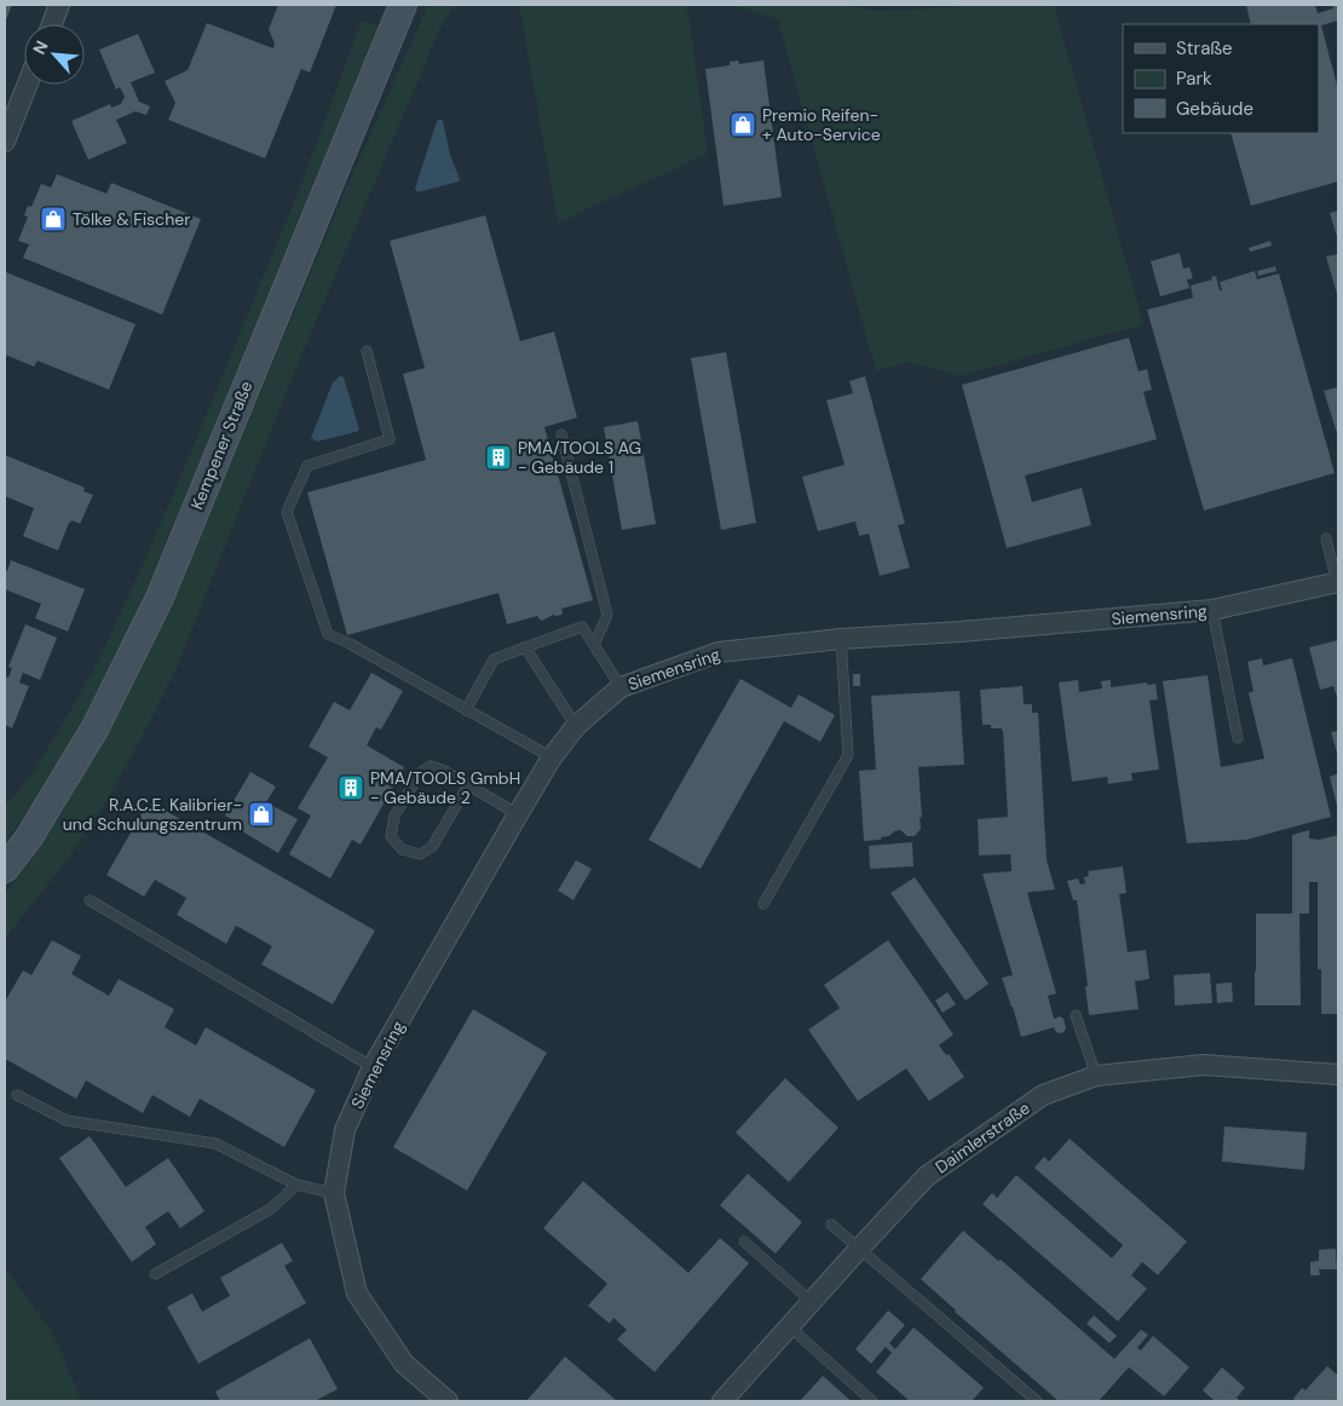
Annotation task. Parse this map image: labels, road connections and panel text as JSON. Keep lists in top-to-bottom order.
{
  "streets": {
    "main road": ["Kempener Straße"],
    "street": ["Siemensring", "Daimlerstraße"]
  },
  "places": {
    "shop": ["Premio Reifen- + Auto-Service", "Tölke & Fischer", "R.A.C.E. Kalibrier- und Schulungszentrum"],
    "building": ["PMA/TOOLS AG - Gebäude 1", "PMA/TOOLS GmbH - Gebäude 2"]
  },
  "legend": ["Straße", "Park", "Gebäude"],
  "north": "top left"
}
